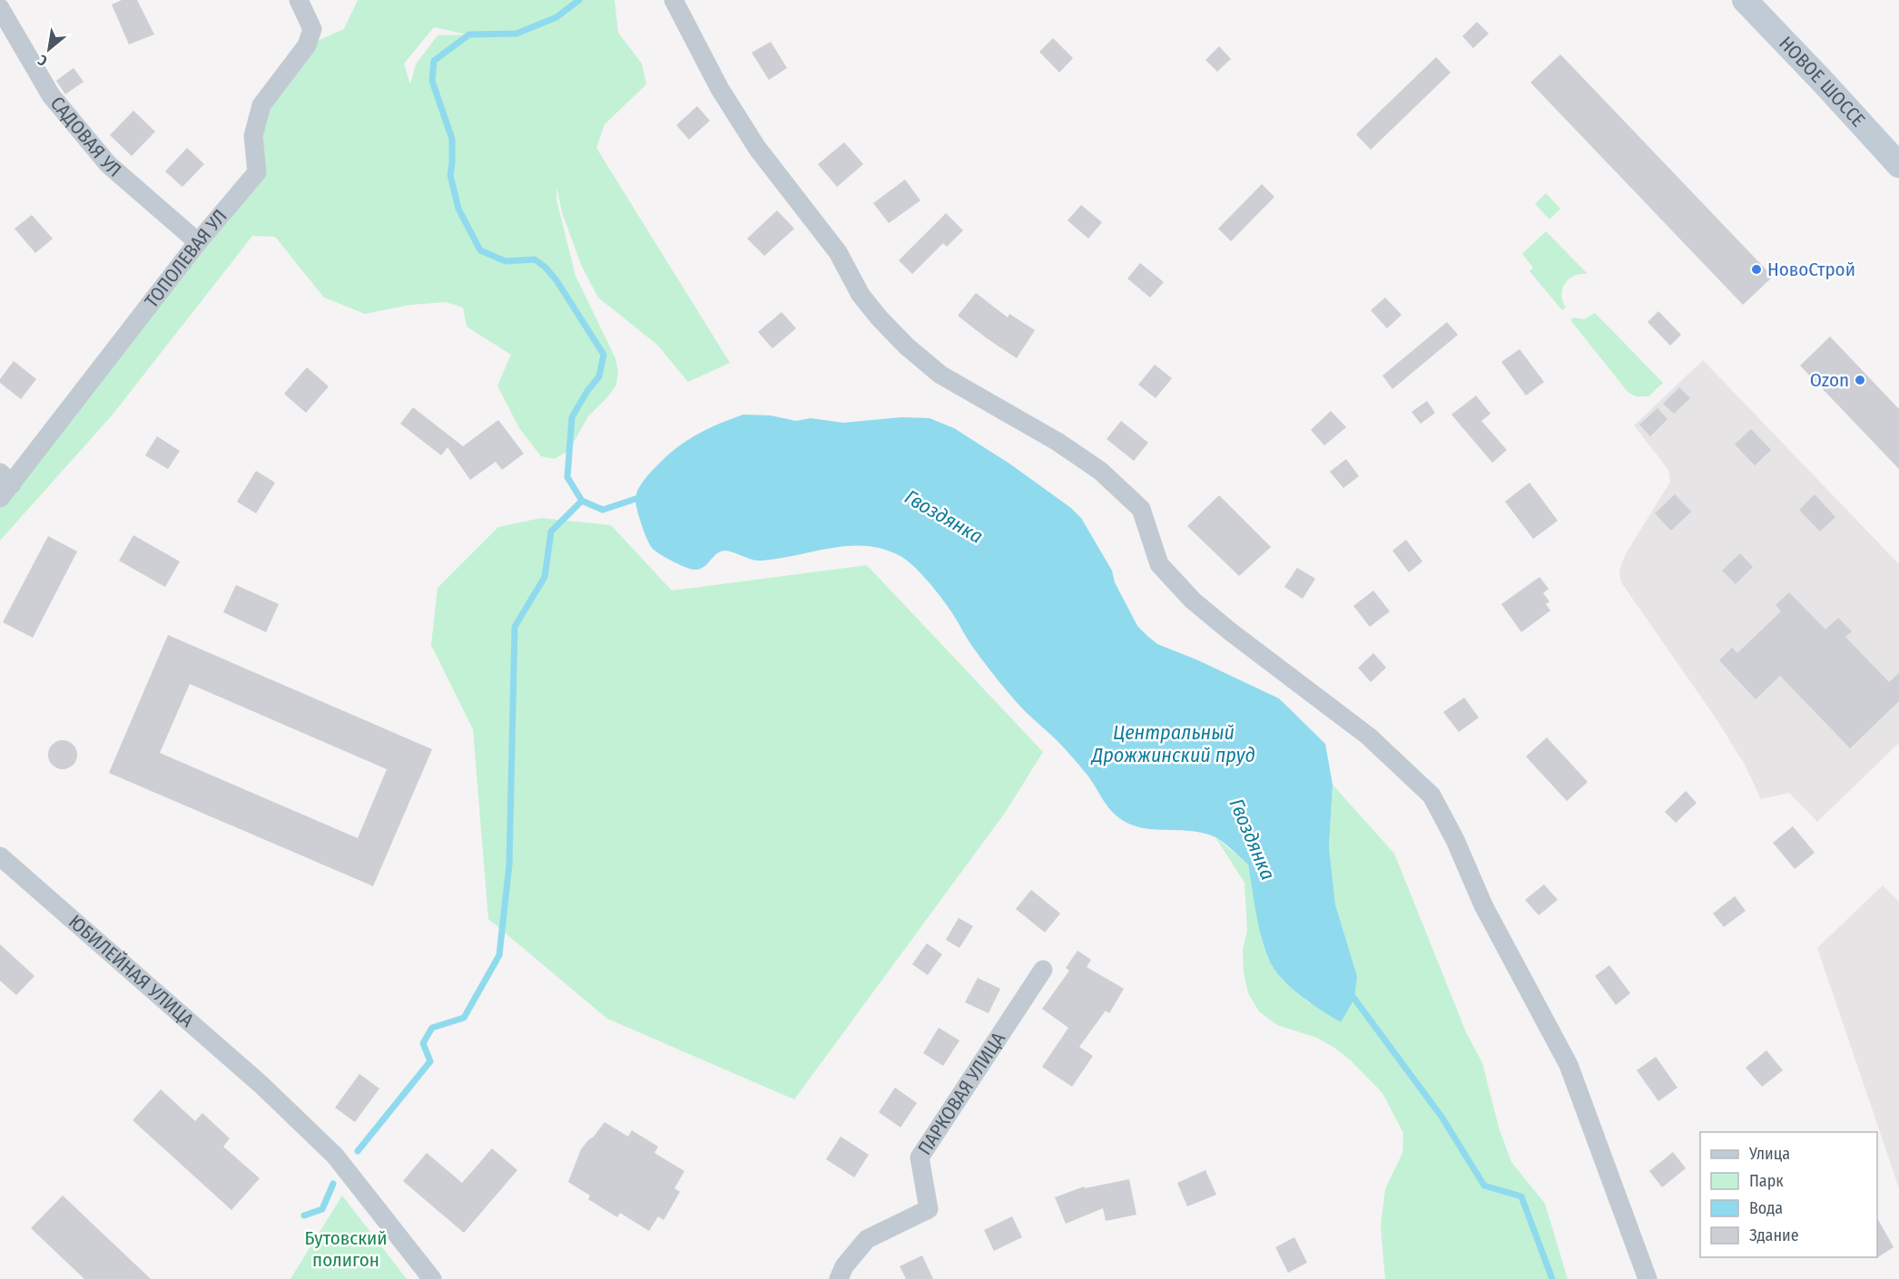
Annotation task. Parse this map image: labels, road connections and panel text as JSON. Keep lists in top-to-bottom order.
{
  "streets": {
    "street": [
      "НОВОЕ ШОССЕ",
      "САДОВАЯ УЛ",
      "ТОПОЛЕВАЯ УЛ",
      "ЮБИЛЕЙНАЯ УЛИЦА",
      "ПАРКОВАЯ УЛИЦА"
    ]
  },
  "crossings": [
    ["САДОВАЯ УЛ", "ТОПОЛЕВАЯ УЛ"]
  ],
  "water": ["Гвоздянка", "Центральный Дрожжинский пруд"],
  "parks": ["Бутовский полигон"],
  "places": ["НовоСтрой", "Ozon"],
  "legend": [
    "Улица",
    "Парк",
    "Вода",
    "Здание"
  ],
  "north": "bottom left"
}
